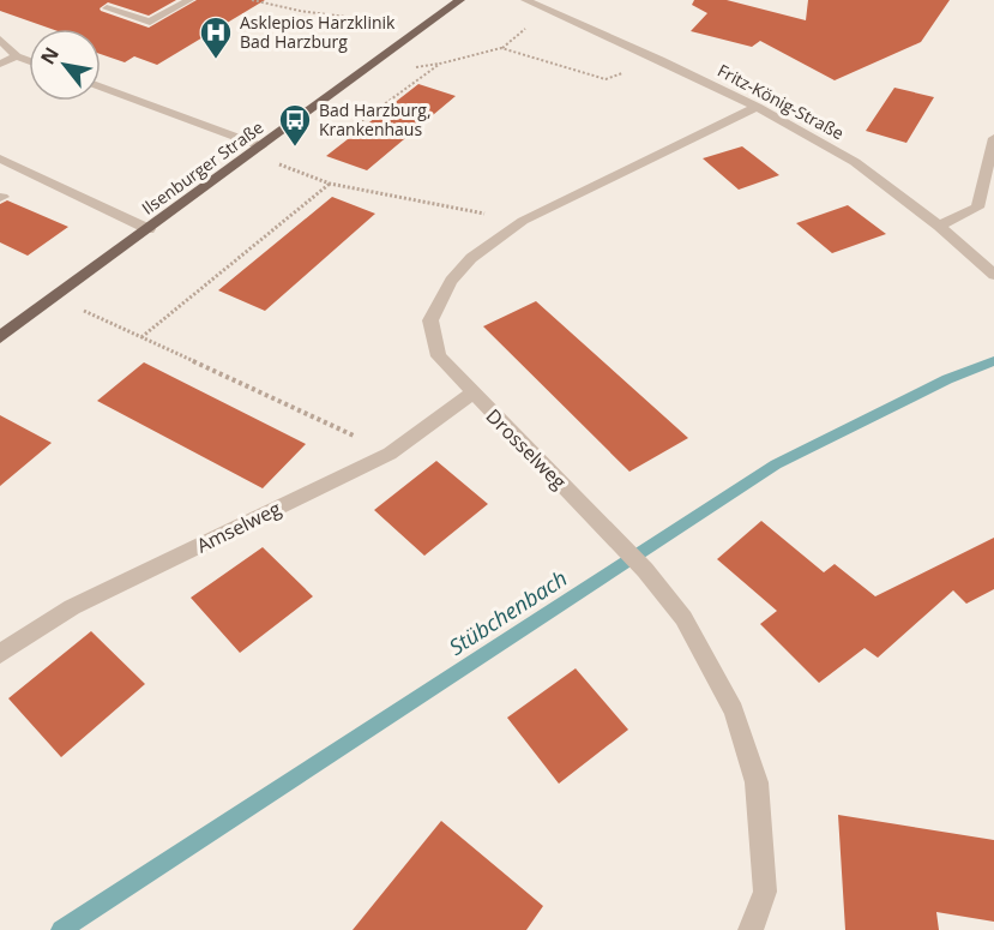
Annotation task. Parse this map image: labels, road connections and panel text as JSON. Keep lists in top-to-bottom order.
{
  "streets": {
    "main road": ["Ilsenburger Straße"],
    "street": ["Fritz-König-Straße", "Drosselweg", "Amselweg"]
  },
  "crossings": [
    ["Fritz-König-Straße", "Drosselweg"],
    ["Drosselweg", "Amselweg"]
  ],
  "water": ["Stübchenbach"],
  "places": {
    "hospital": ["Asklepios Harzklinik Bad Harzburg"],
    "bus stop": ["Bad Harzburg, Krankenhaus"]
  },
  "north": "top left"
}
